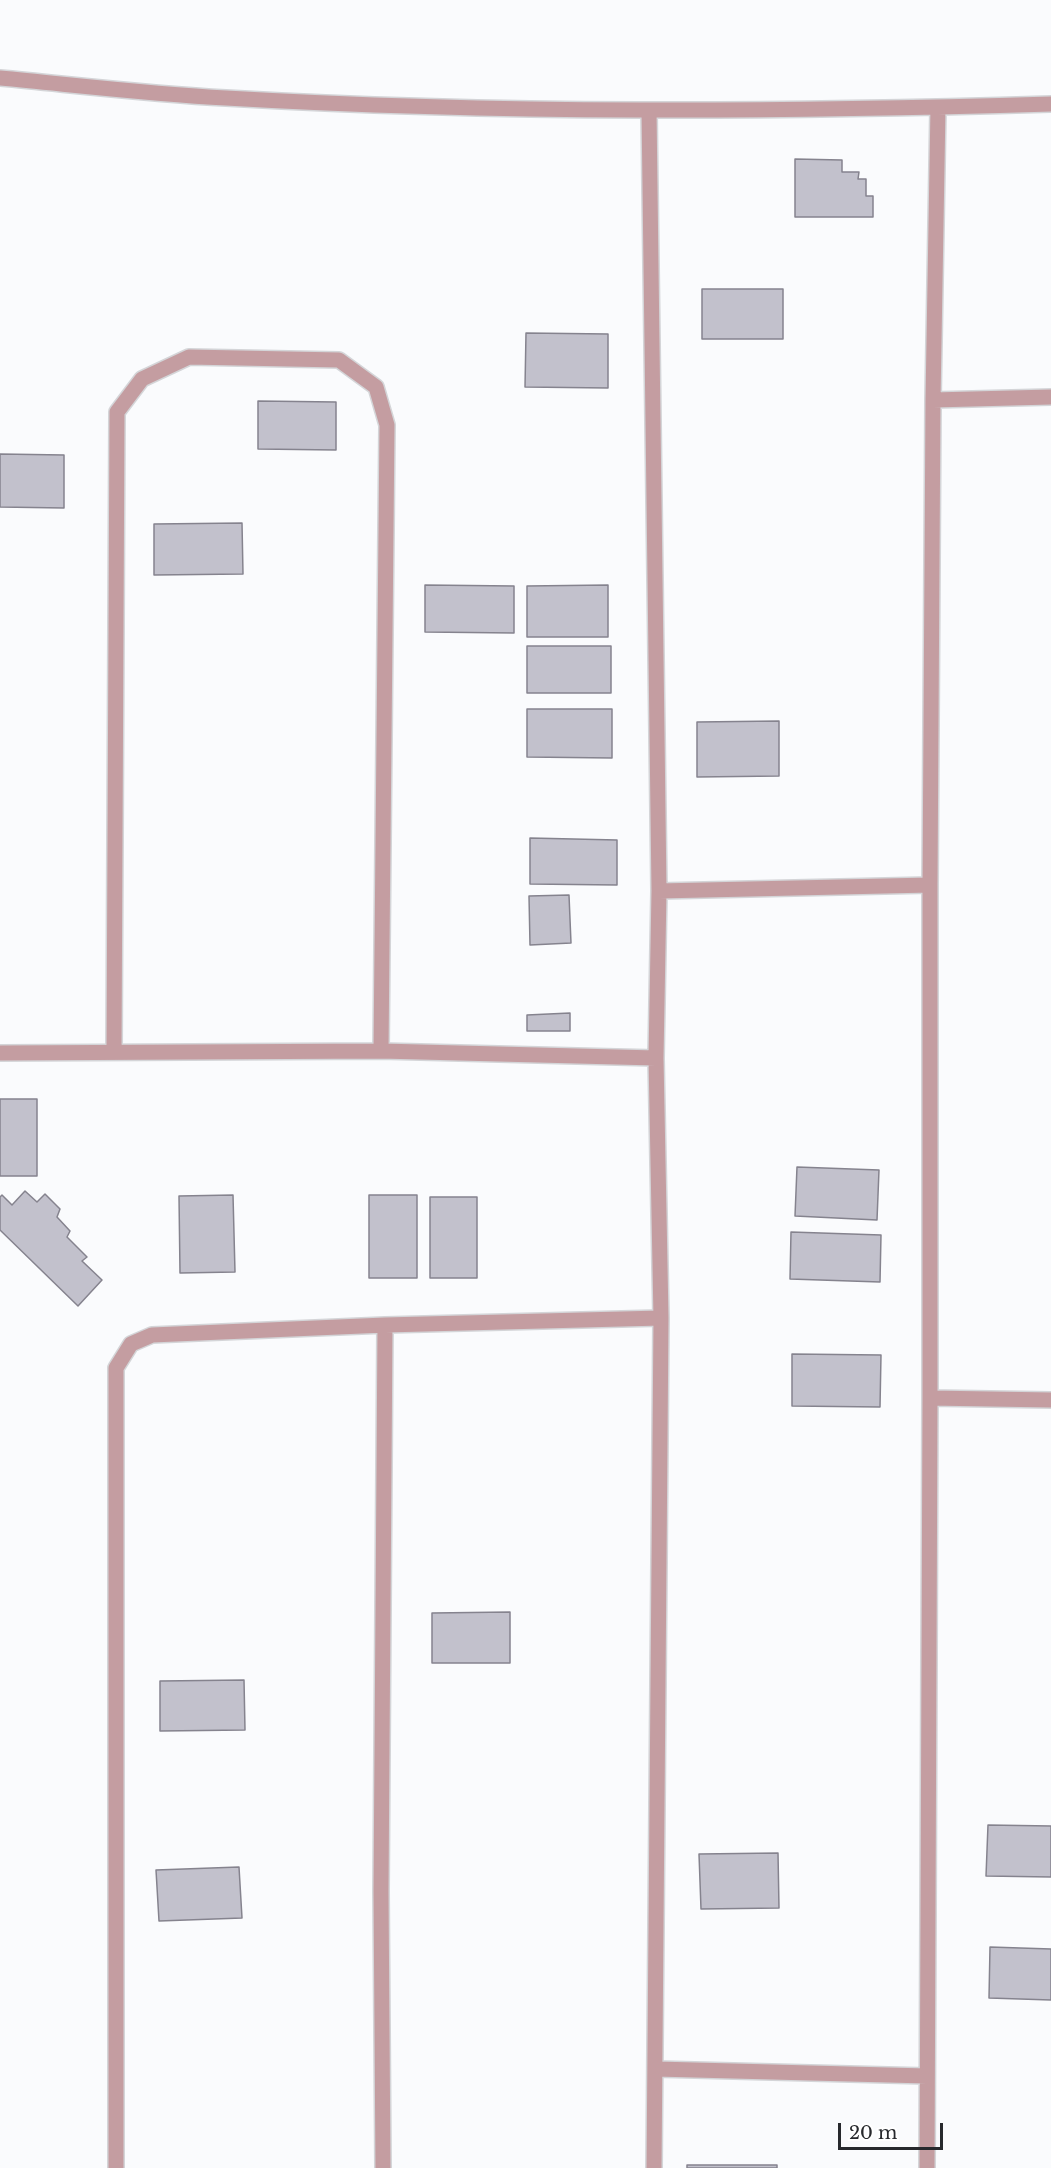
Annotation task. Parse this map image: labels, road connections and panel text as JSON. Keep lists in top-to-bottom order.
{
  "scale_bar": "20 m"
}
